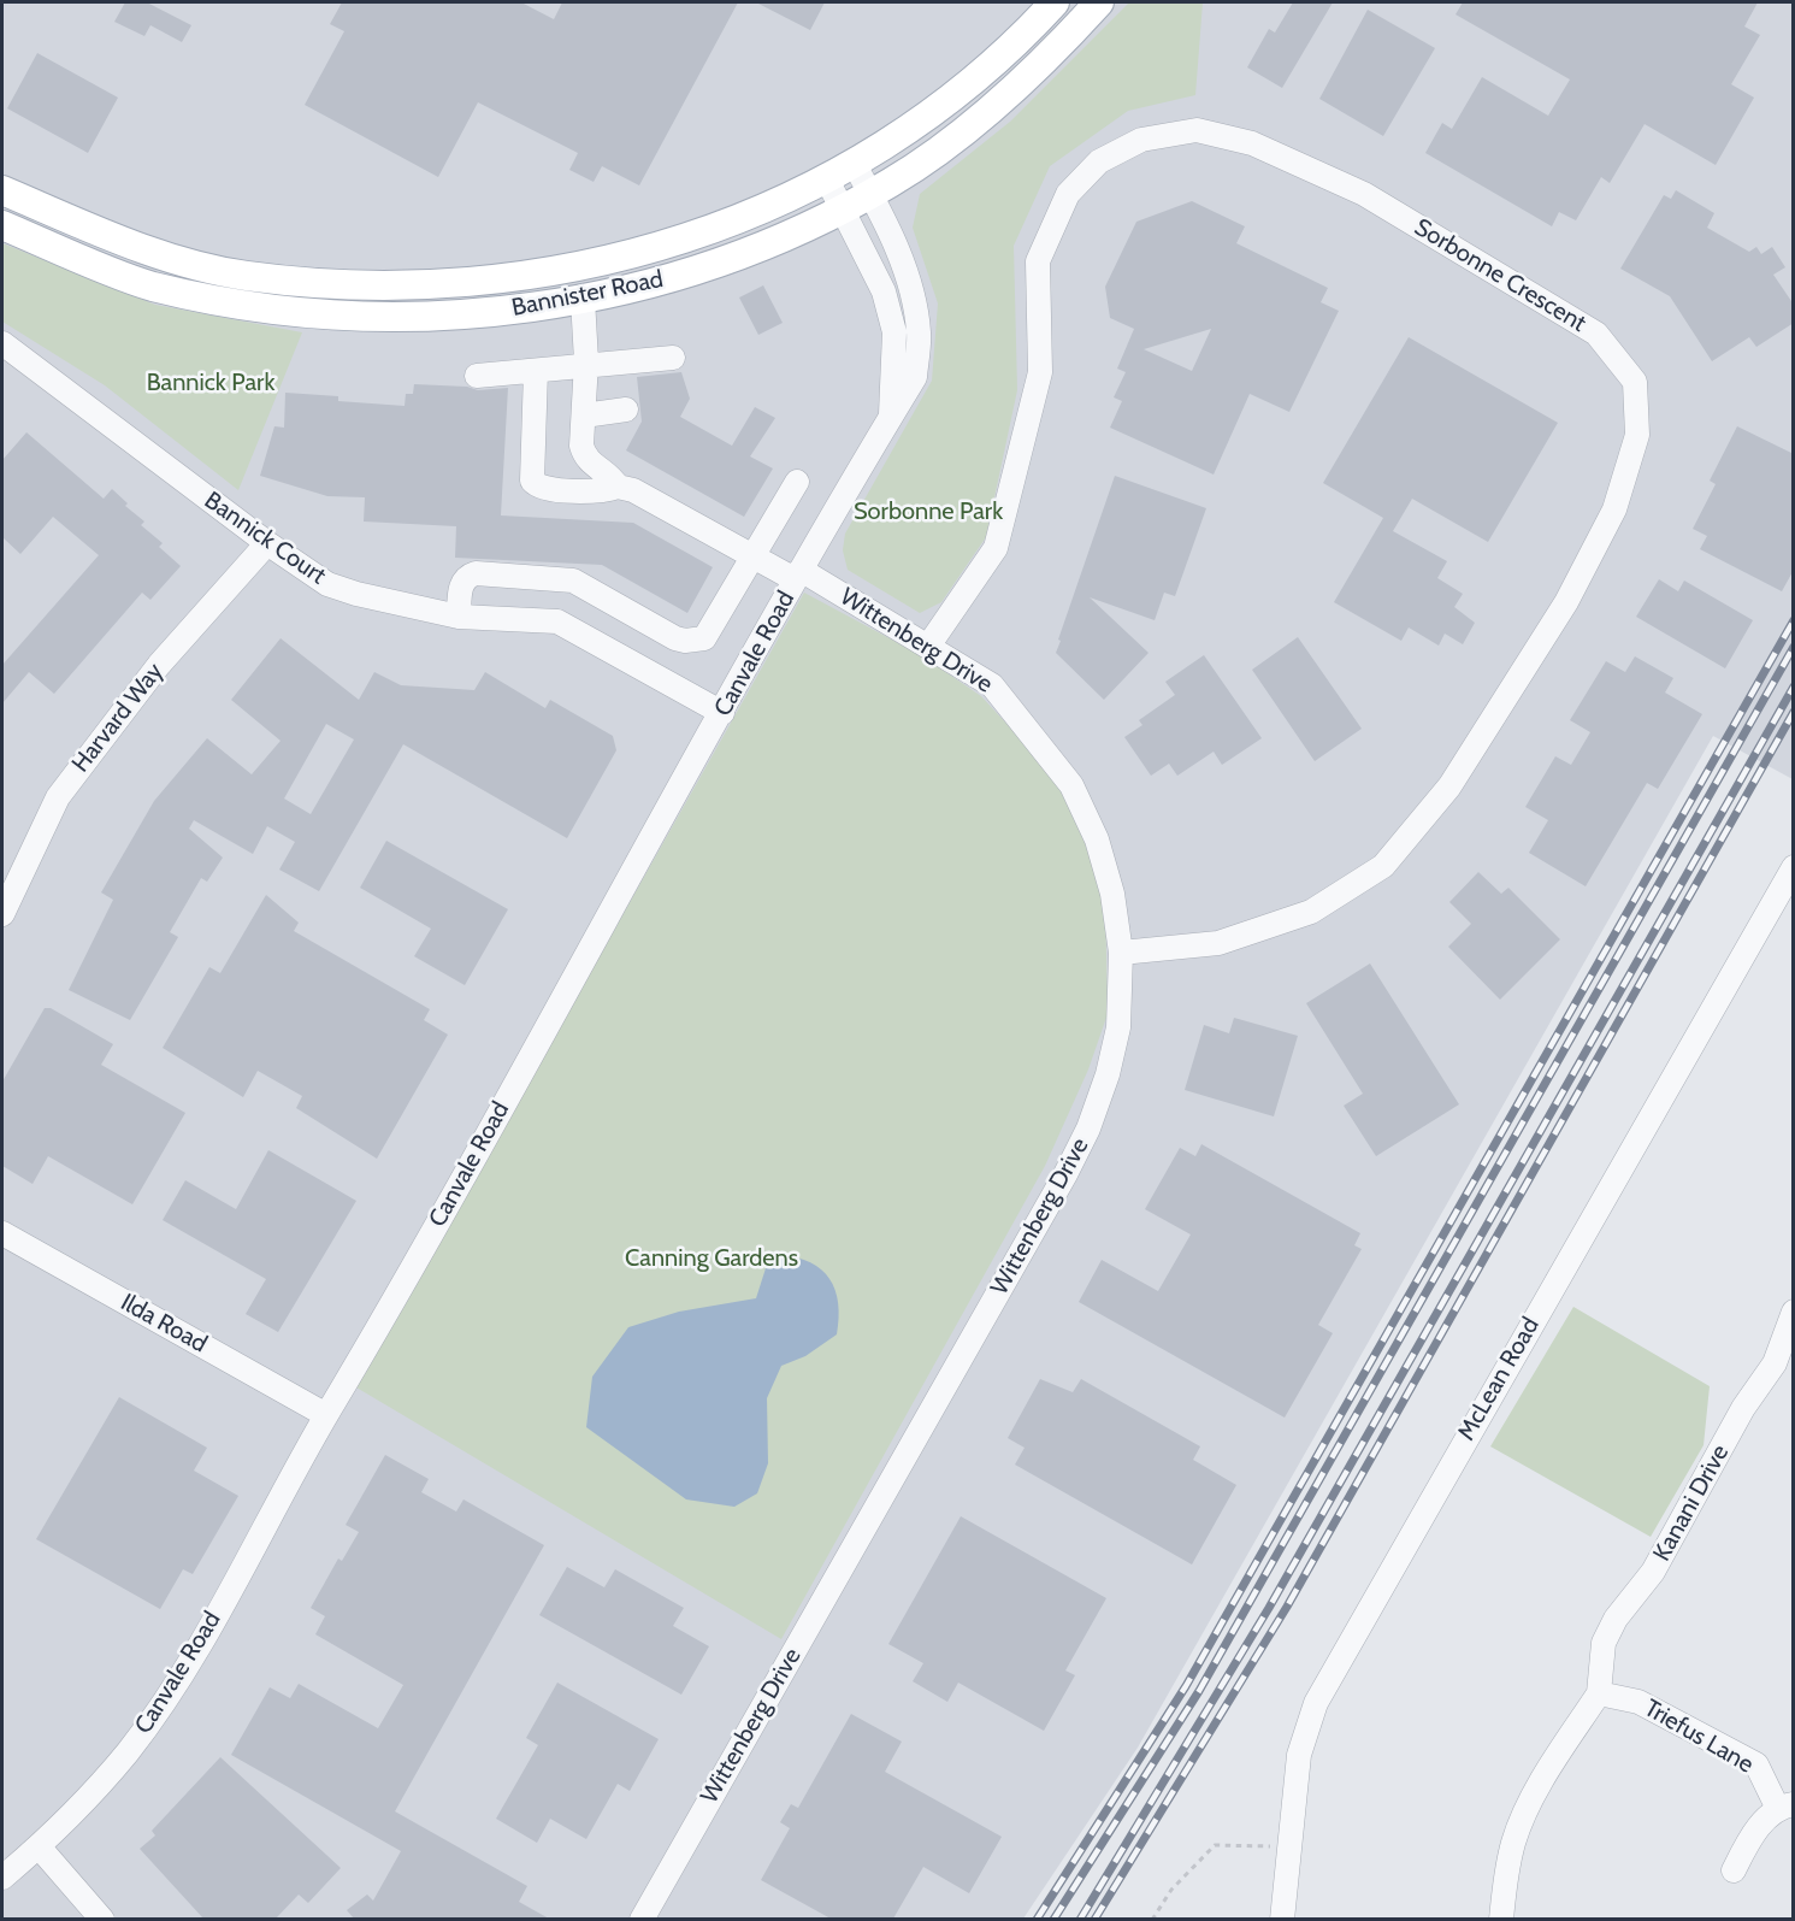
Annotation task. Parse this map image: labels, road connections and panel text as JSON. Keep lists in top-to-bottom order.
{
  "streets": {
    "main road": ["Bannister Road"],
    "street": [
      "Sorbonne Crescent",
      "Bannick Court",
      "Wittenberg Drive",
      "Canvale Road",
      "Harvard Way",
      "Ilda Road",
      "McLean Road",
      "Kanani Drive",
      "Triefus Lane"
    ]
  },
  "crossings": [
    ["Sorbonne Crescent", "Wittenberg Drive"],
    ["Bannister Road", "Canvale Road"],
    ["Bannick Court", "Canvale Road"],
    ["Bannick Court", "Harvard Way"],
    ["Wittenberg Drive", "Canvale Road"],
    ["Canvale Road", "Ilda Road"],
    ["Kanani Drive", "Triefus Lane"]
  ],
  "parks": ["Bannick Park", "Sorbonne Park", "Canning Gardens"]
}
